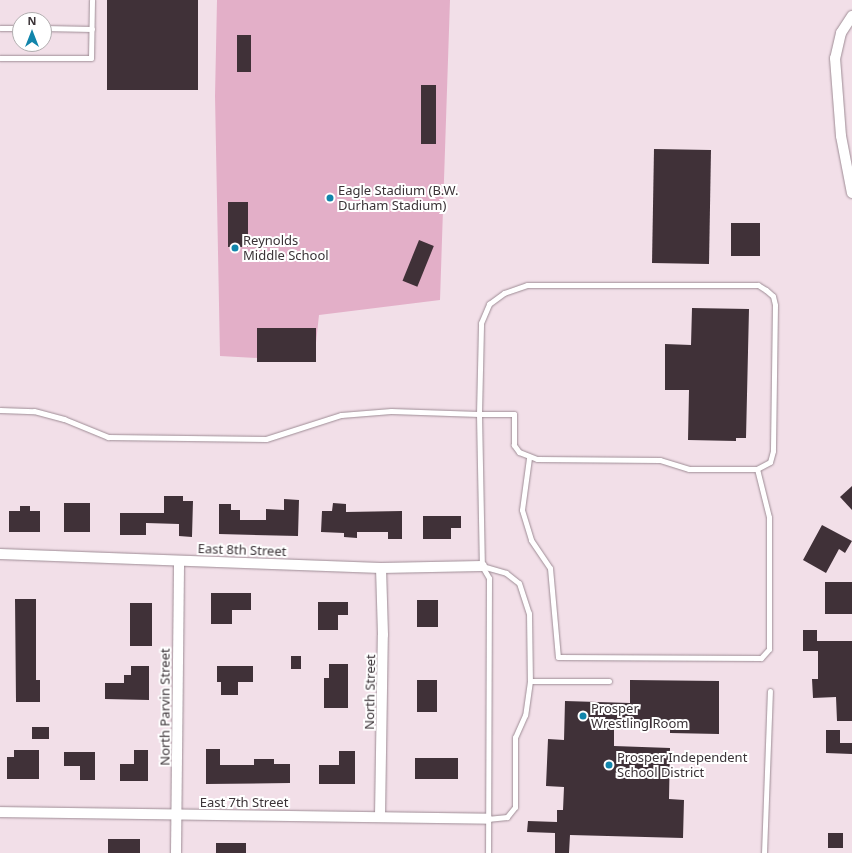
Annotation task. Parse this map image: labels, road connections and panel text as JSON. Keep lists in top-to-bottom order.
{
  "streets": {
    "street": [
      "East 8th Street",
      "North Street",
      "North Parvin Street",
      "East 7th Street"
    ]
  },
  "crossings": [
    ["East 8th Street", "North Street"],
    ["East 8th Street", "North Parvin Street"],
    ["North Street", "East 7th Street"],
    ["North Parvin Street", "East 7th Street"]
  ],
  "places": [
    "Eagle Stadium (B.W. Durham Stadium)",
    "Reynolds Middle School",
    "Prosper Wrestling Room",
    "Prosper Independent School District"
  ],
  "north": "top"
}
